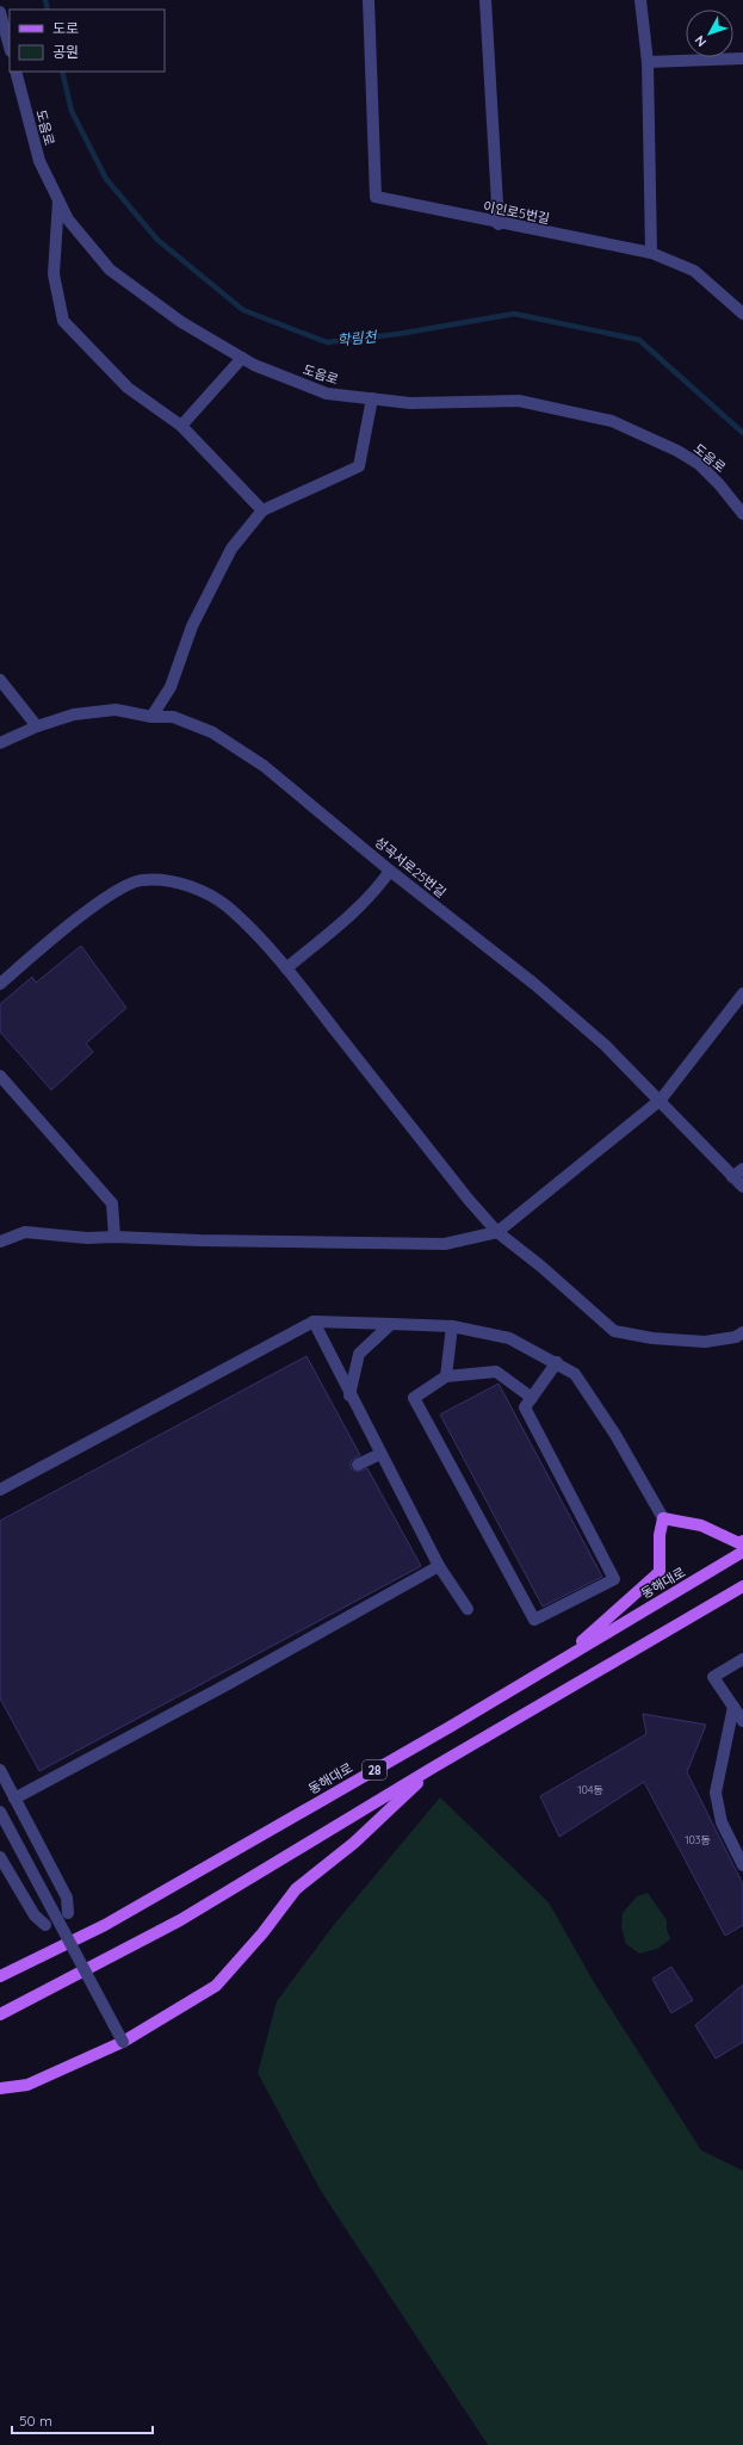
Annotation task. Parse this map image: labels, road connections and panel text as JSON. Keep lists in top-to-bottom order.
{
  "streets": {
    "main road": ["동해대로", "28"],
    "street": ["도음로", "이인로5번길", "성곡서로25번길"]
  },
  "water": ["학림천"],
  "house_numbers": ["104동", "103동"],
  "legend": ["도로", "공원"],
  "scale_bar": "50 m",
  "north": "bottom left"
}
